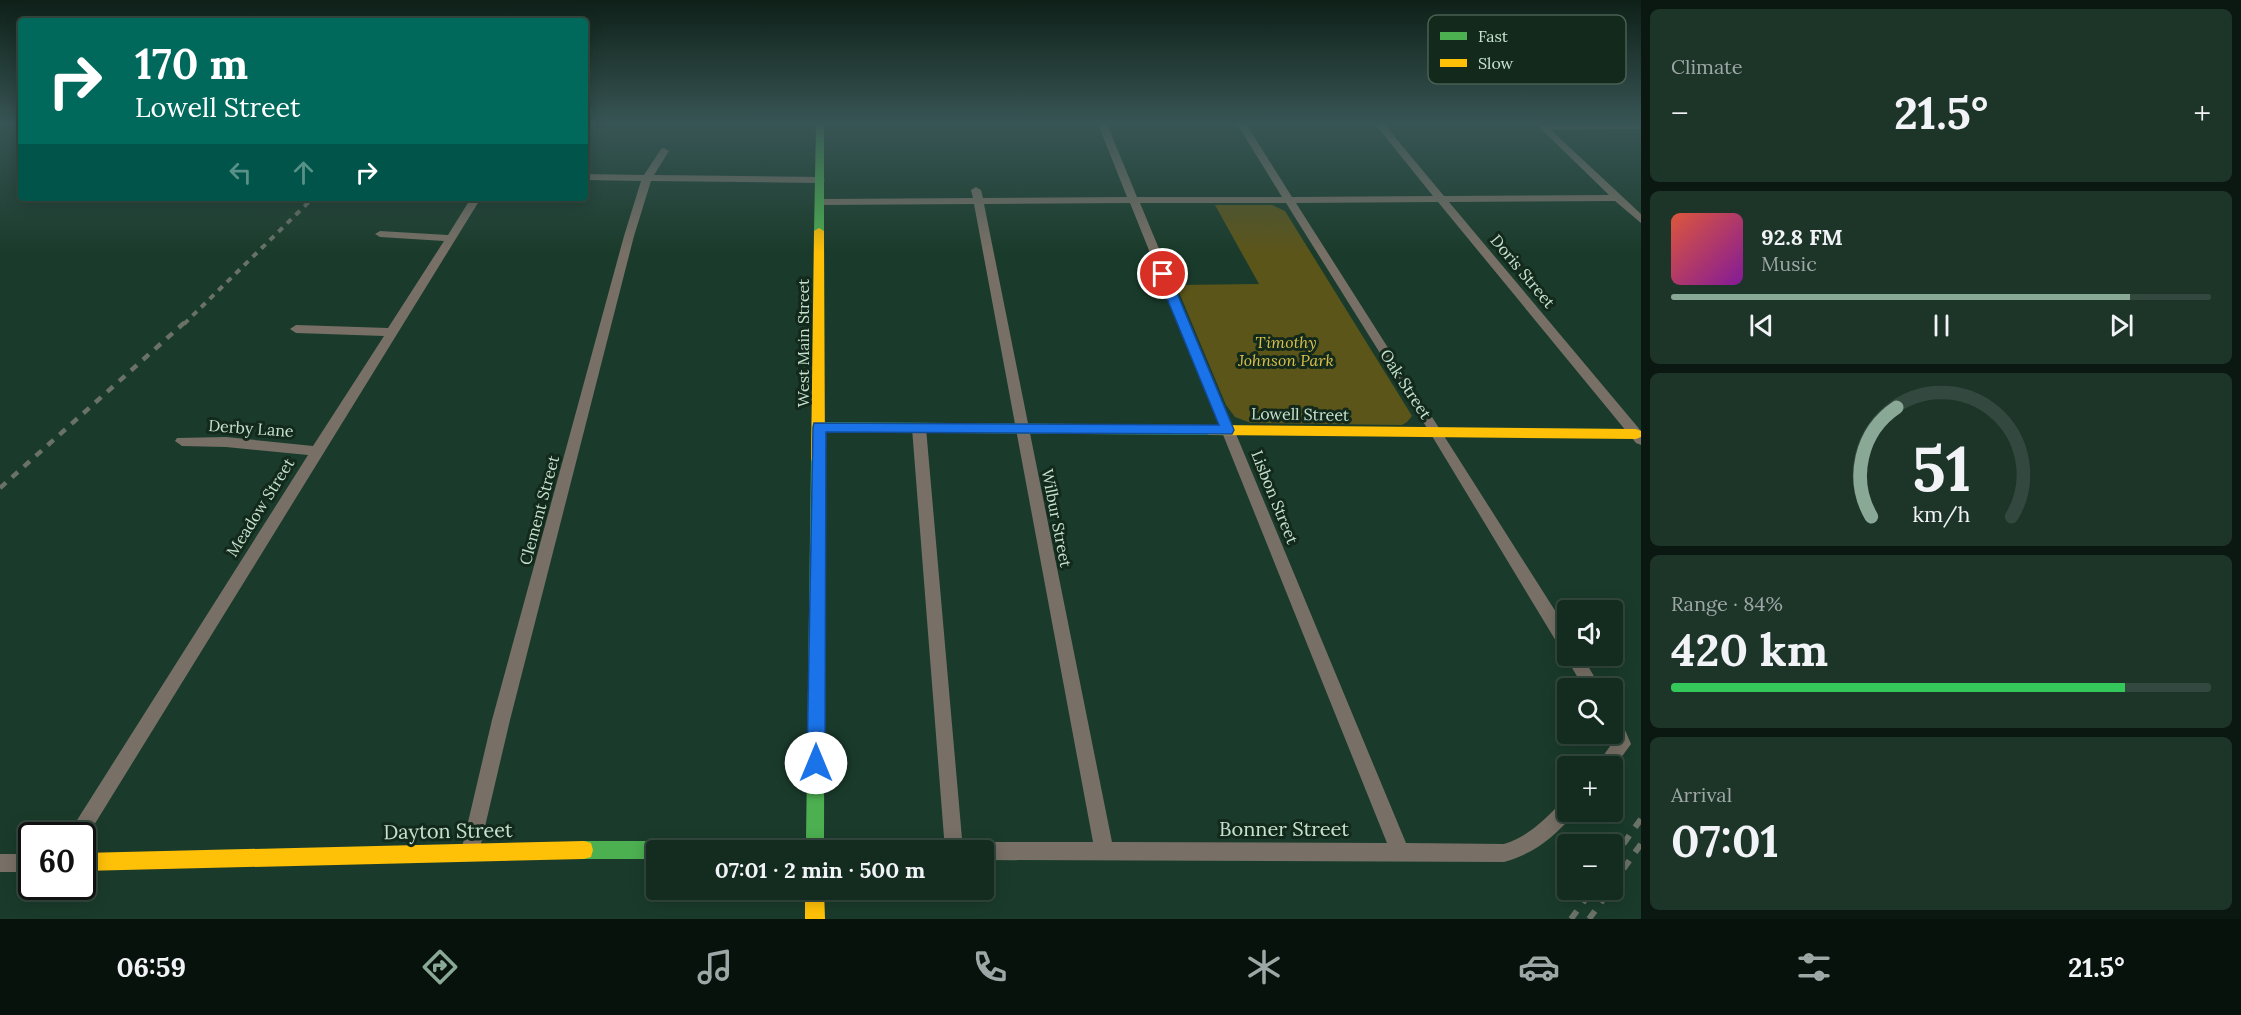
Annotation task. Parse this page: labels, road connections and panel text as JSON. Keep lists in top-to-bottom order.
{
  "streets": {
    "street": [
      "Doris Street",
      "West Main Street",
      "Oak Street",
      "Lowell Street",
      "Derby Lane",
      "Lisbon Street",
      "Meadow Street",
      "Clement Street",
      "Wilbur Street",
      "Bonner Street",
      "Dayton Street"
    ]
  },
  "crossings": [
    ["Doris Street", "Lowell Street"],
    ["West Main Street", "Lowell Street"],
    ["Oak Street", "Lowell Street"],
    ["Lowell Street", "Lisbon Street"],
    ["Lowell Street", "Wilbur Street"],
    ["Derby Lane", "Meadow Street"],
    ["Lisbon Street", "Bonner Street"],
    ["Clement Street", "Dayton Street"],
    ["Wilbur Street", "Bonner Street"]
  ],
  "parks": ["Timothy Johnson Park"],
  "legend": ["Fast", "Slow"],
  "page": {
    "tile": [
      "Climate",
      ["Range · 84%", "420 km"],
      ["Arrival", "07:01"]
    ],
    "turn": ["170 m", "Lowell Street"],
    "heat": ["−", "21.5°", "+"],
    "song": ["92.8 FM", "Music"],
    "map_buttons": ["+", "−"],
    "limit": "60",
    "trip": "07:01 · 2 min · 500 m",
    "tabs": ["06:59", "21.5°"],
    "gauge": ["51", "km/h"]
  }
}
